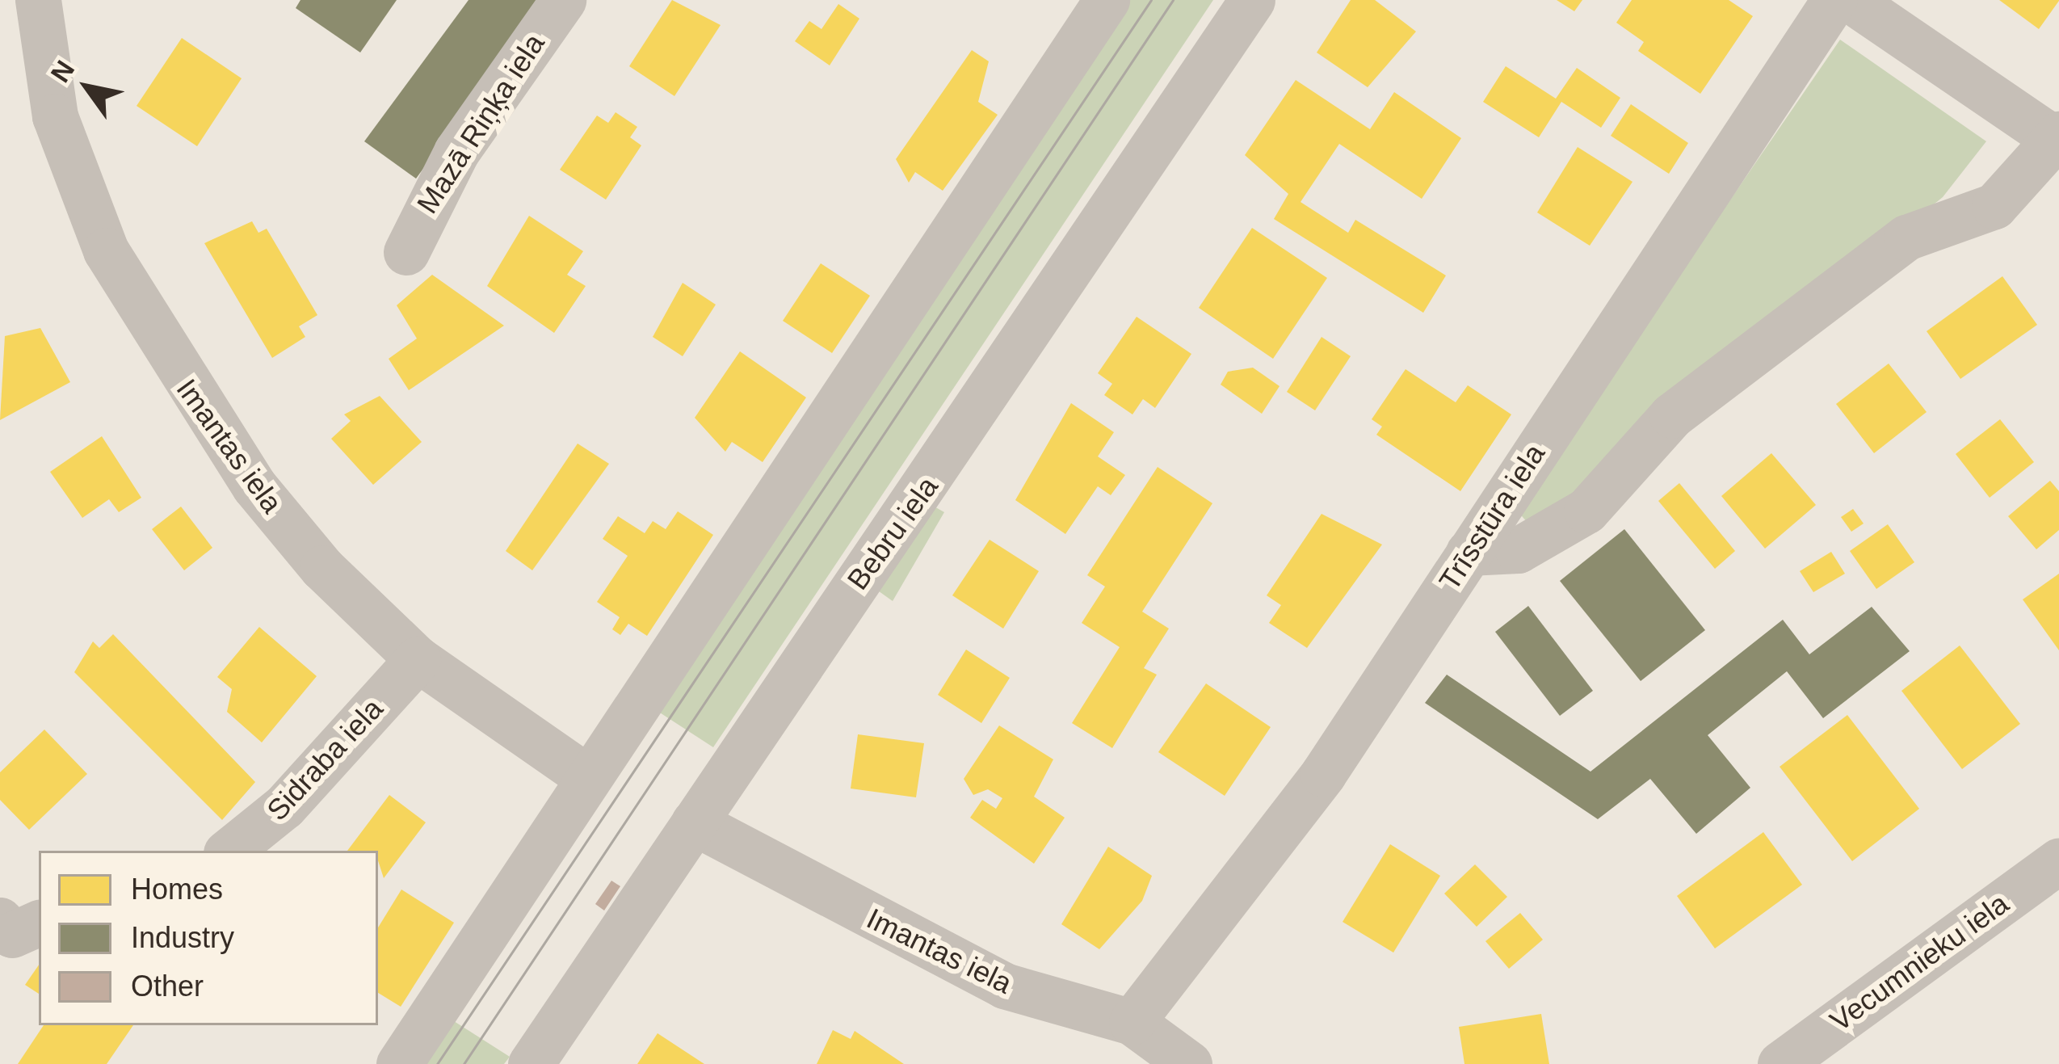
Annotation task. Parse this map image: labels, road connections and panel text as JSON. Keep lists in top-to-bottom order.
{
  "streets": {
    "street": [
      "Mazā Riņķa iela",
      "Imantas iela",
      "Trīsstūra iela",
      "Bebru iela",
      "Sidraba iela",
      "Vecumnieku iela"
    ]
  },
  "crossings": [
    ["Imantas iela", "Trīsstūra iela"],
    ["Imantas iela", "Bebru iela"],
    ["Imantas iela", "Sidraba iela"]
  ],
  "legend": ["Homes", "Industry", "Other"],
  "north": "top left"
}
